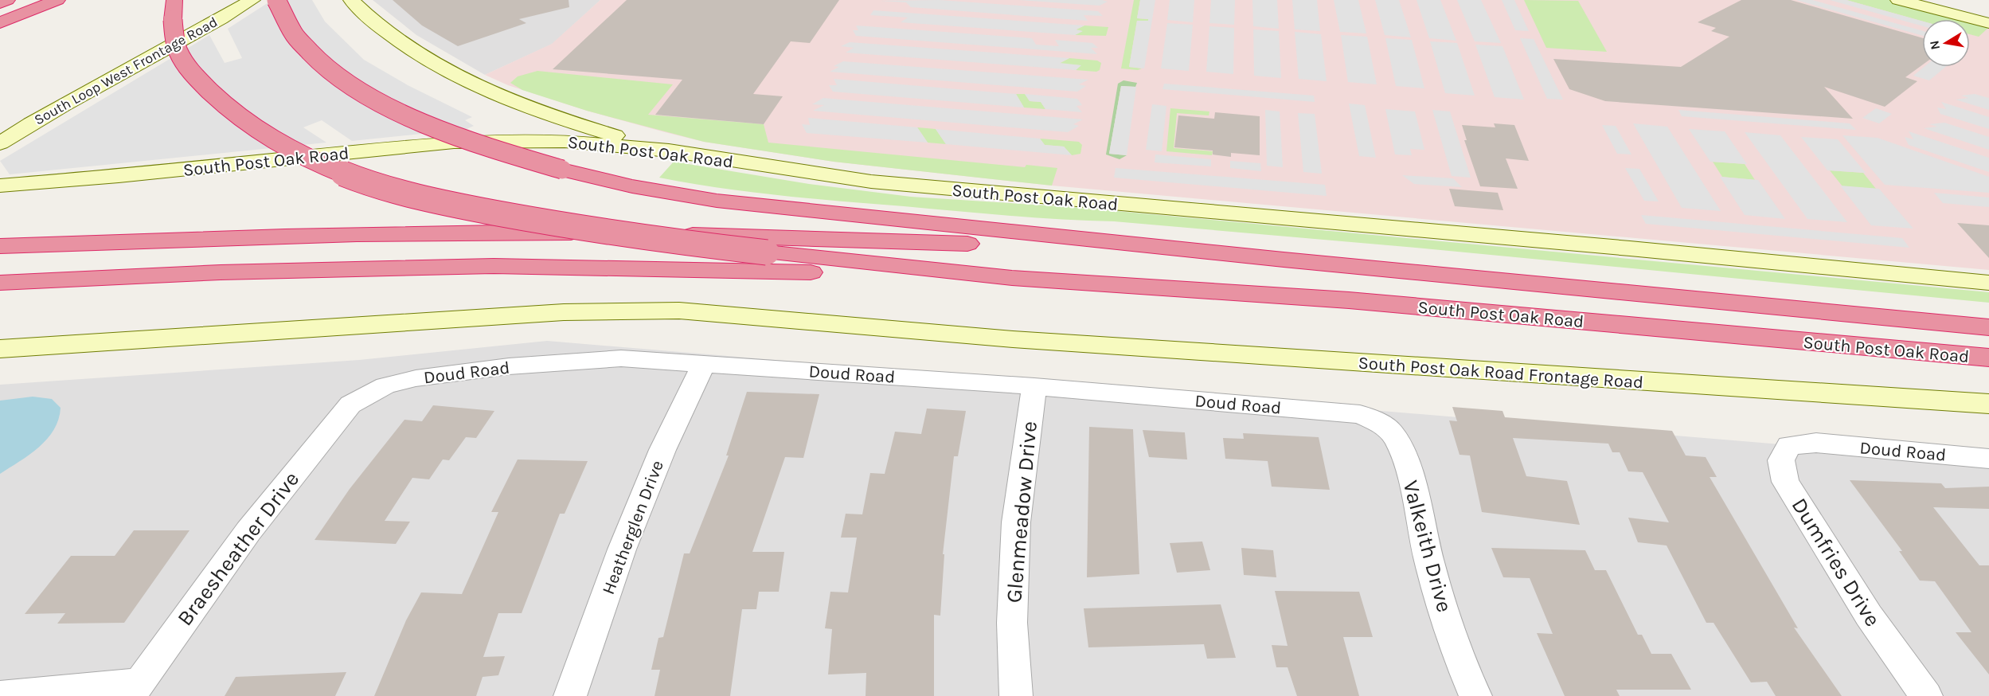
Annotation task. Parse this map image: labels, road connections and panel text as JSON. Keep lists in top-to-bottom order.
{
  "streets": {
    "highway": ["South Post Oak Road"],
    "main road": ["South Loop West Frontage Road", "South Post Oak Road Frontage Road"],
    "street": [
      "Doud Road",
      "Glenmeadow Drive",
      "Heatherglen Drive",
      "Valkeith Drive",
      "Braesheather Drive",
      "Dumfries Drive"
    ]
  },
  "crossings": [
    ["Doud Road", "Glenmeadow Drive"],
    ["Doud Road", "Heatherglen Drive"],
    ["Doud Road", "Valkeith Drive"],
    ["Doud Road", "Braesheather Drive"],
    ["Doud Road", "Dumfries Drive"]
  ],
  "north": "left"
}
